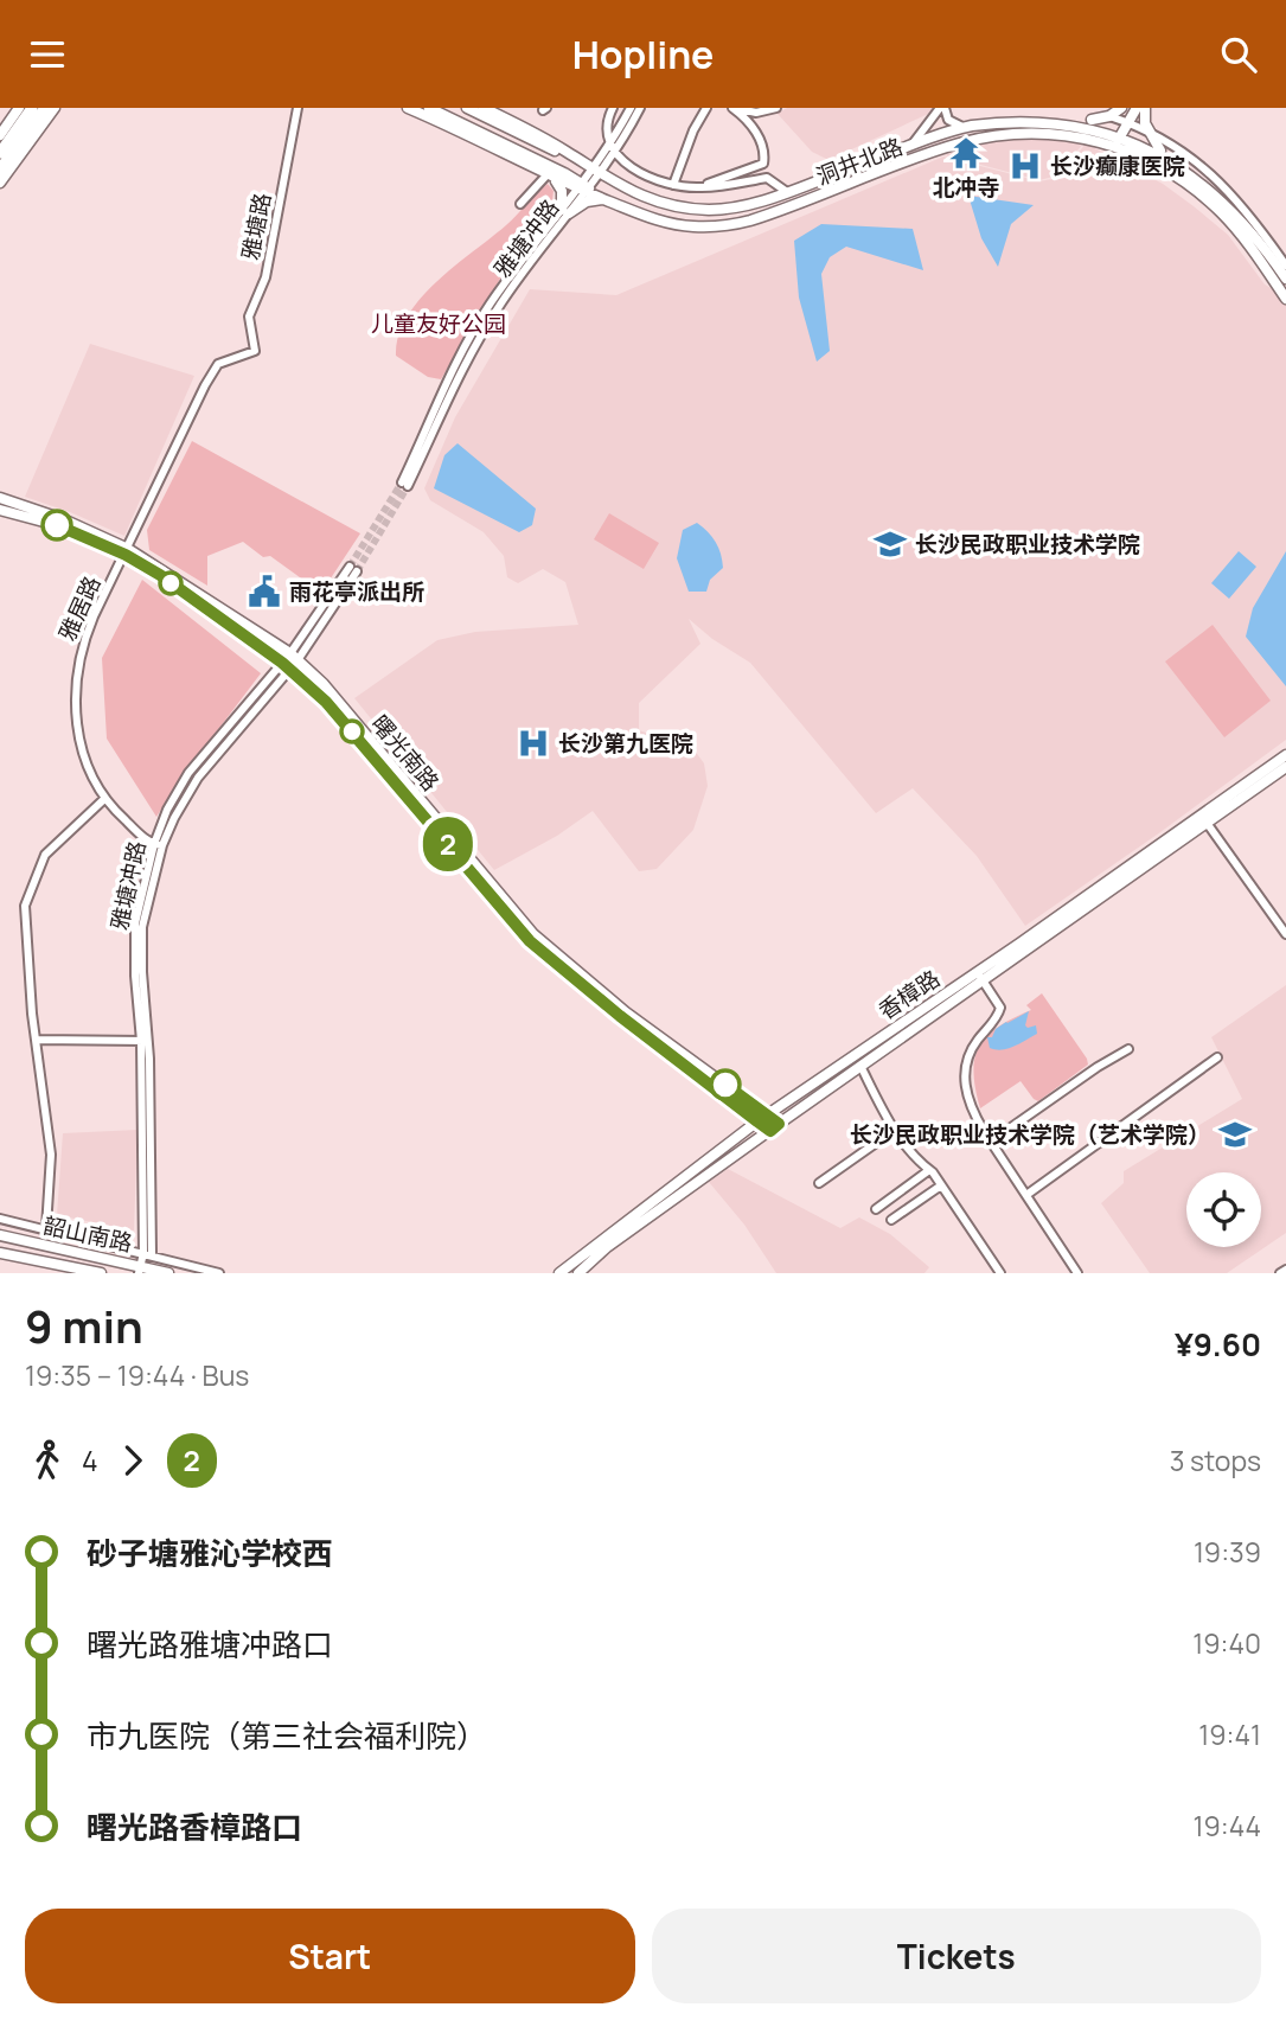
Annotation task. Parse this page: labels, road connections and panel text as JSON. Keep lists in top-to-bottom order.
{
  "streets": {
    "main road": [
      "洞井北路",
      "曙光南路",
      "香樟路",
      "韶山南路"
    ],
    "street": ["雅塘路", "雅塘冲路", "雅居路"]
  },
  "crossings": [
    ["洞井北路", "雅塘冲路"],
    ["雅塘路", "雅居路"],
    ["雅塘冲路", "雅居路"],
    ["雅塘冲路", "曙光南路"],
    ["雅塘冲路", "韶山南路"],
    ["雅居路", "曙光南路"],
    ["曙光南路", "香樟路"]
  ],
  "parks": ["儿童友好公园"],
  "places": {
    "temple": ["北冲寺"],
    "hospital": ["长沙癫康医院", "长沙第九医院"],
    "school or university": ["长沙民政职业技术学院", "长沙民政职业技术学院（艺术学院）"],
    "public building": ["雨花亭派出所"]
  },
  "lines": ["bus line 2"],
  "page": {
    "header": "Hopline",
    "on_map": "2",
    "heading": ["9 min", "19:35 – 19:44 · Bus", "¥9.60"],
    "legs": ["4", "2", "3 stops"],
    "list": [
      {
        "name": "砂子塘雅沁学校西",
        "value": "19:39"
      },
      {
        "name": "曙光路雅塘冲路口",
        "value": "19:40"
      },
      {
        "name": "市九医院（第三社会福利院）",
        "value": "19:41"
      },
      {
        "name": "曙光路香樟路口",
        "value": "19:44"
      }
    ],
    "buttons": ["Start", "Tickets"]
  }
}
